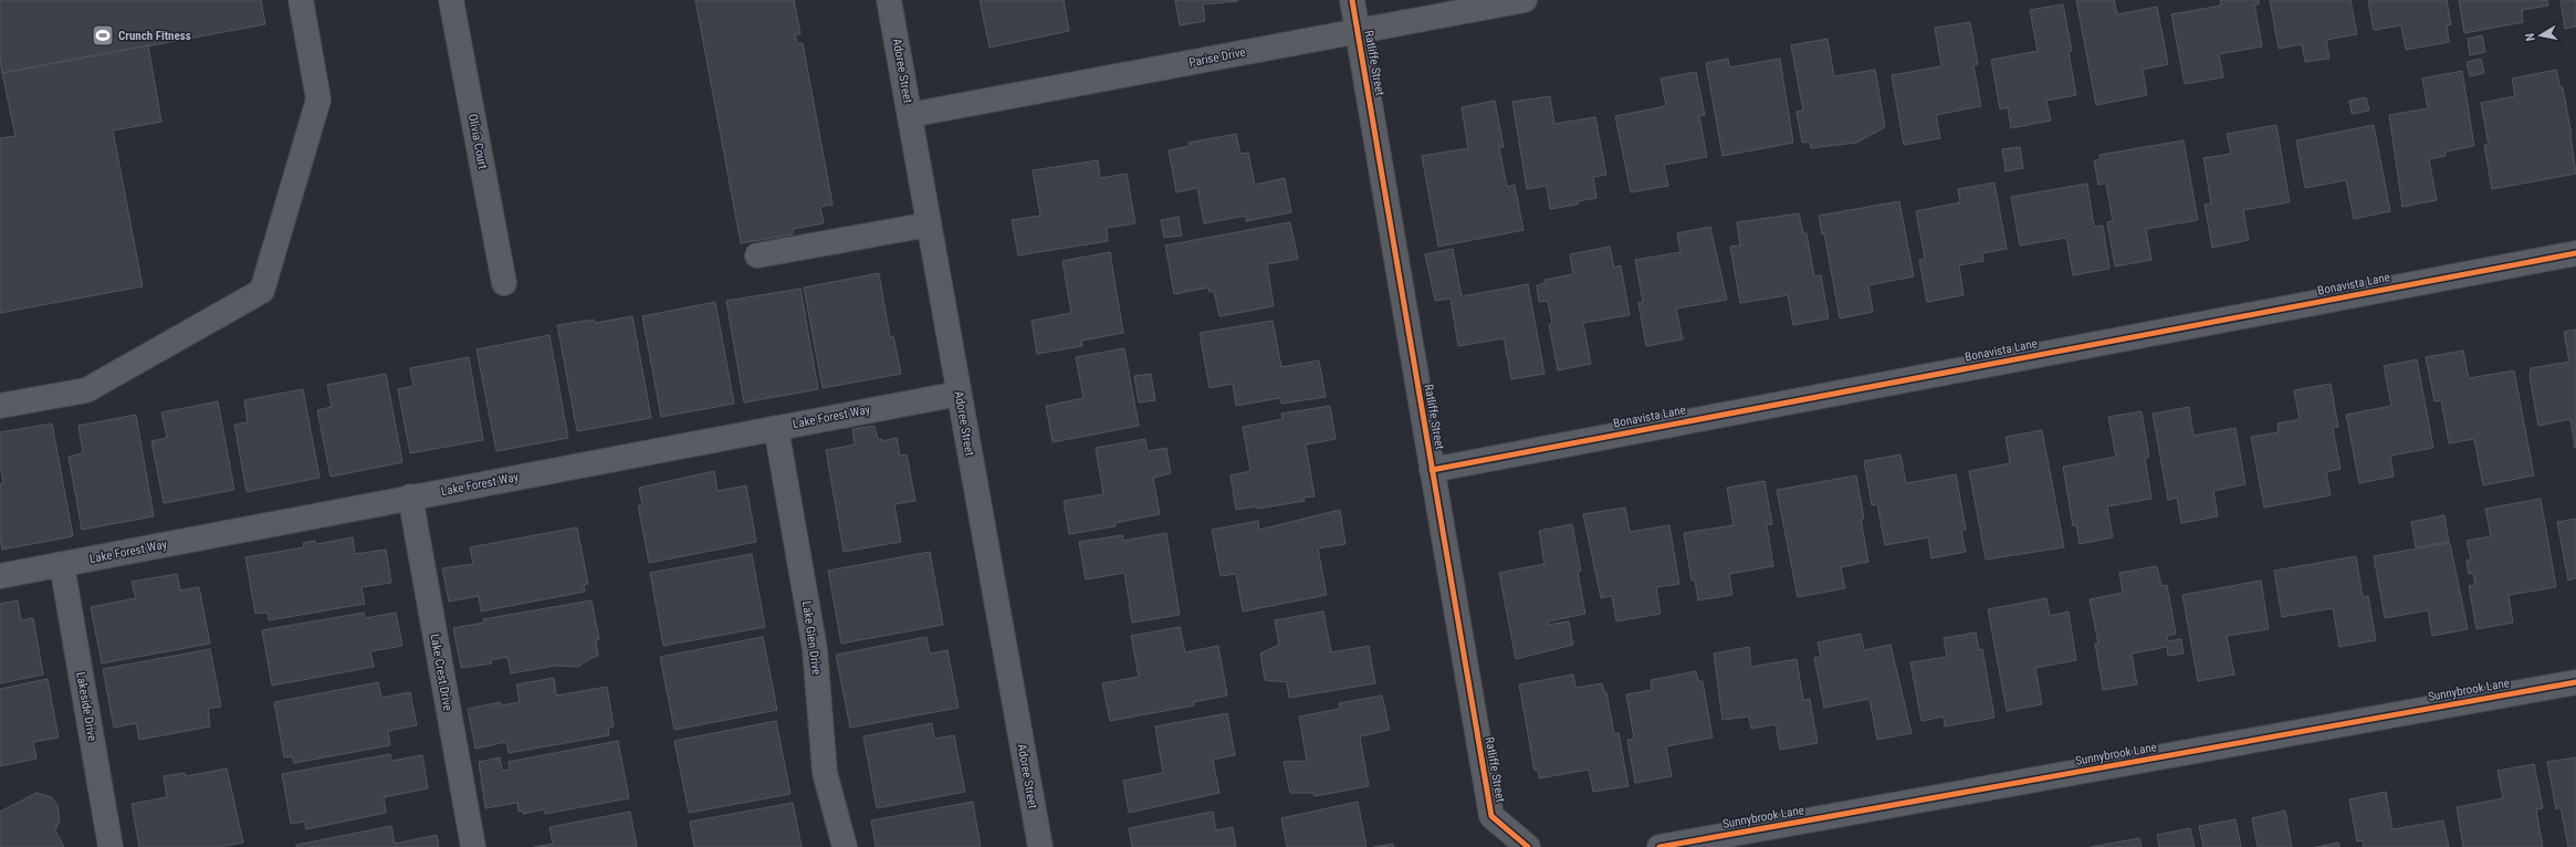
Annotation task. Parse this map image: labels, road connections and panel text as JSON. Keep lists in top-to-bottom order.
{
  "streets": {
    "street": [
      "Parise Drive",
      "Ratliffe Street",
      "Adoree Street",
      "Olivia Court",
      "Bonavista Lane",
      "Lake Forest Way",
      "Lake Glen Drive",
      "Lake Crest Drive",
      "Sunnybrook Lane",
      "Lakeside Drive"
    ]
  },
  "crossings": [
    ["Parise Drive", "Ratliffe Street"],
    ["Parise Drive", "Adoree Street"],
    ["Ratliffe Street", "Bonavista Lane"],
    ["Adoree Street", "Lake Forest Way"],
    ["Lake Forest Way", "Lake Glen Drive"],
    ["Lake Forest Way", "Lake Crest Drive"],
    ["Lake Forest Way", "Lakeside Drive"]
  ],
  "places": {
    "sports": ["Crunch Fitness"]
  },
  "north": "left"
}
